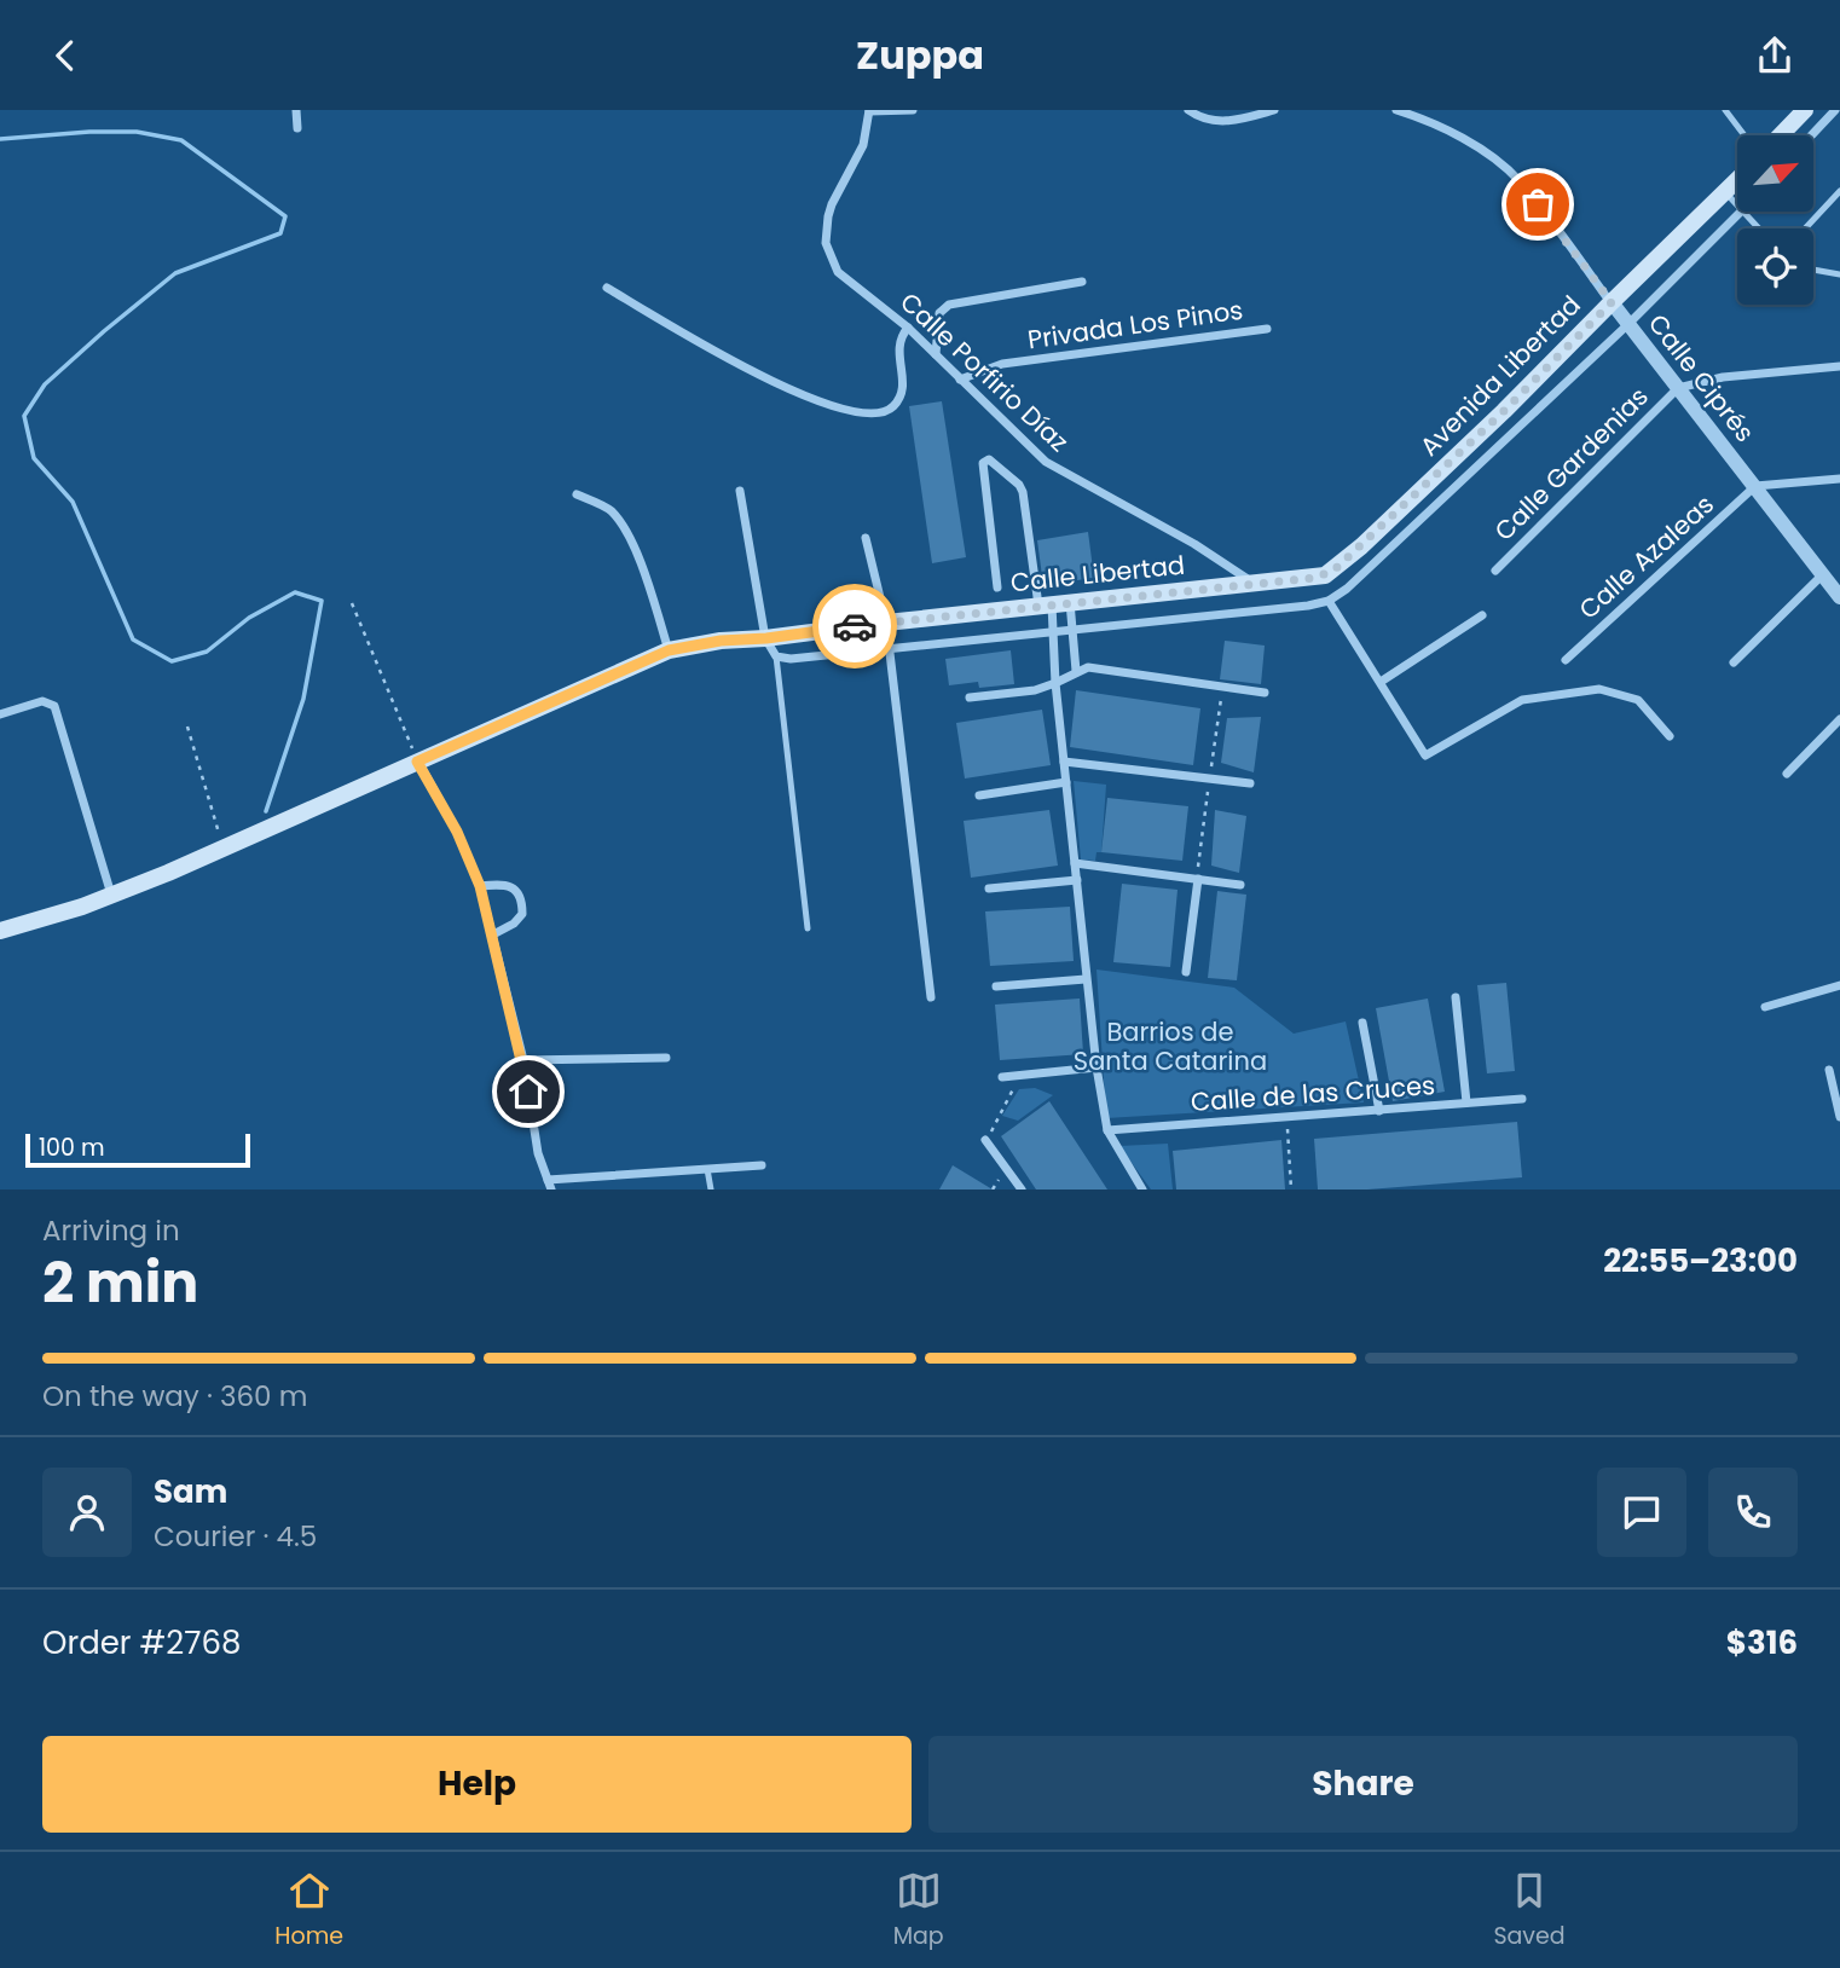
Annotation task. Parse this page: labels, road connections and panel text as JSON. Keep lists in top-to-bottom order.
{
  "streets": {
    "main road": ["Avenida Libertad", "Calle Libertad"],
    "street": [
      "Privada Los Pinos",
      "Calle Porfirio Díaz",
      "Calle Ciprés",
      "Calle Gardenias",
      "Calle Azaleas",
      "Calle de las Cruces"
    ]
  },
  "crossings": [
    ["Privada Los Pinos", "Calle Porfirio Díaz"],
    ["Calle Porfirio Díaz", "Calle Libertad"],
    ["Avenida Libertad", "Calle Ciprés"],
    ["Avenida Libertad", "Calle Libertad"],
    ["Calle Ciprés", "Calle Gardenias"],
    ["Calle Ciprés", "Calle Azaleas"]
  ],
  "parks": ["Barrios de Santa Catarina"],
  "scale_bar": "100 m",
  "north": "top right",
  "page": {
    "header": "Zuppa",
    "scale": "100 m",
    "heading": ["2 min", "Arriving in", "22:55–23:00"],
    "panel": [
      "Sam",
      "Courier · 4.5",
      "Order #2768",
      "$316"
    ],
    "bar": "On the way · 360 m",
    "buttons": ["Help", "Share"],
    "tabs": ["Home", "Map", "Saved"]
  }
}
